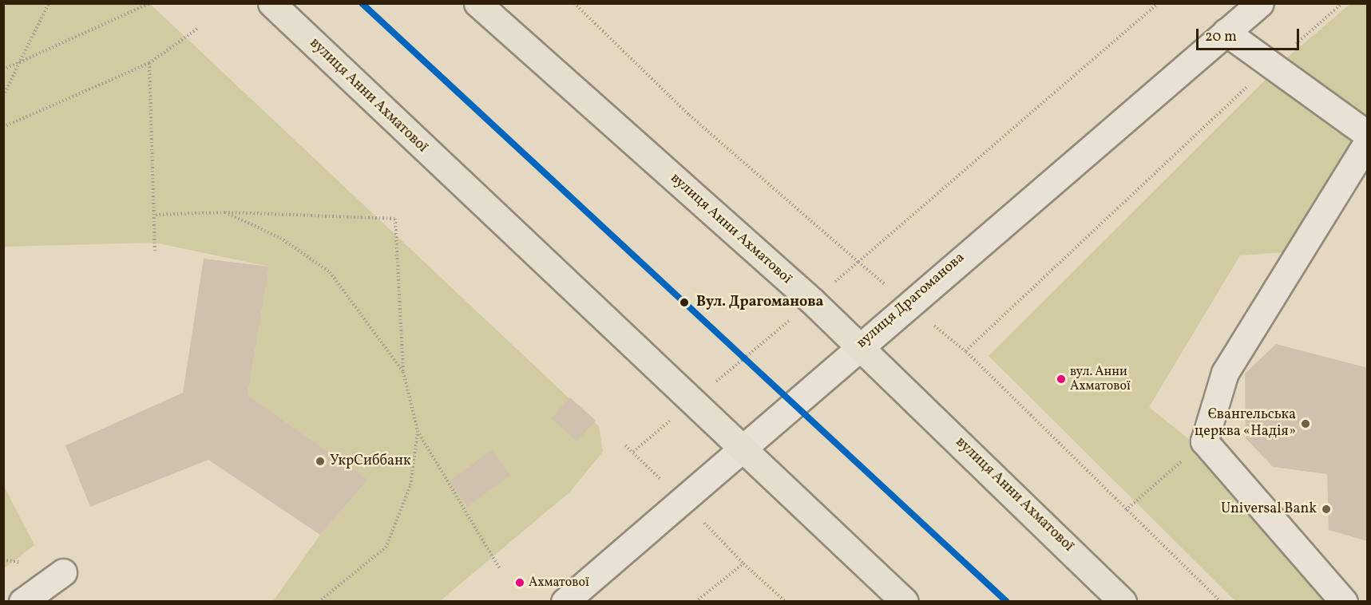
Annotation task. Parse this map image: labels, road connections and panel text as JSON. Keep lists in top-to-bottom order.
{
  "streets": {
    "main road": ["вулиця Анни Ахматової"],
    "street": ["вулиця Драгоманова"]
  },
  "crossings": [
    ["вулиця Анни Ахматової", "вулиця Драгоманова"]
  ],
  "places": [
    "Вул. Драгоманова",
    "вул. Анни Ахматової",
    "Євангельська церква «Надія»",
    "УкрСиббанк",
    "Universal Bank",
    "Ахматової"
  ],
  "scale_bar": "20 m"
}
